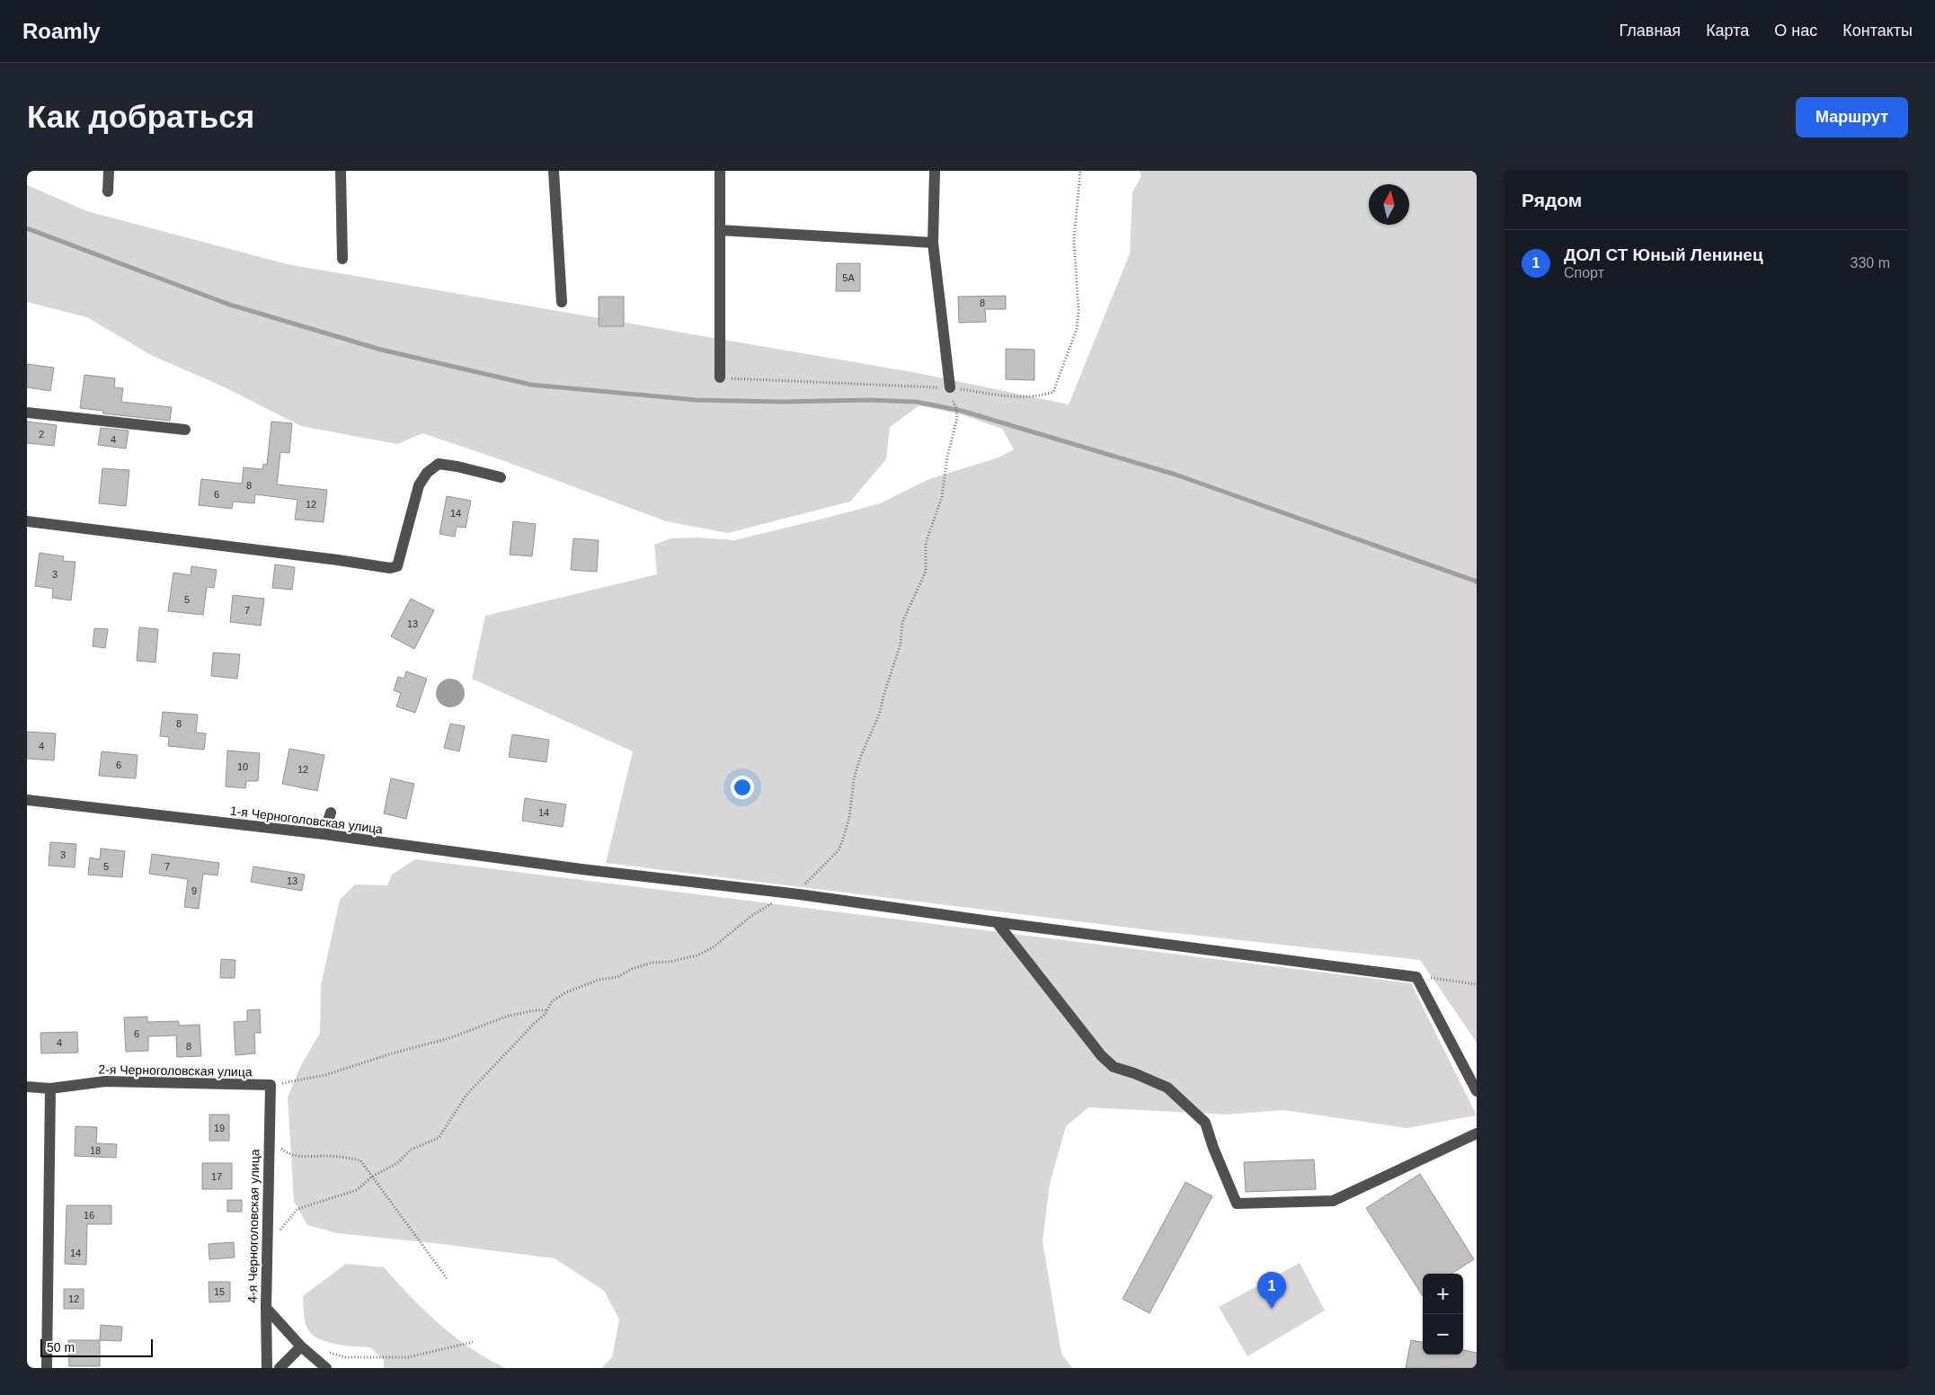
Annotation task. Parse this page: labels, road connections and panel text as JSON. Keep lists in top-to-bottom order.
{
  "streets": {
    "street": ["1-я Черноголовская улица", "2-я Черноголовская улица", "4-я Черноголовская улица"]
  },
  "crossings": [
    ["2-я Черноголовская улица", "4-я Черноголовская улица"]
  ],
  "house_numbers": [
    "5А",
    "8",
    "2",
    "4",
    "8",
    "6",
    "12",
    "14",
    "3",
    "5",
    "7",
    "13",
    "8",
    "4",
    "6",
    "10",
    "12",
    "14",
    "3",
    "5",
    "7",
    "13",
    "9",
    "6",
    "4",
    "8",
    "19",
    "18",
    "17",
    "16",
    "14",
    "15",
    "12"
  ],
  "scale_bar": "50 m",
  "north": "top",
  "page": {
    "header": "Roamly",
    "nav": [
      "Главная",
      "Карта",
      "О нас",
      "Контакты"
    ],
    "buttons": "Маршрут",
    "title": "Как добраться",
    "heading": "Рядом",
    "list": [
      {
        "mark": "1",
        "name": "ДОЛ СТ Юный Ленинец",
        "note": "Спорт",
        "value": "330 m"
      }
    ],
    "pins": "1",
    "map_buttons": ["+", "−"],
    "scale": "50 m"
  }
}
